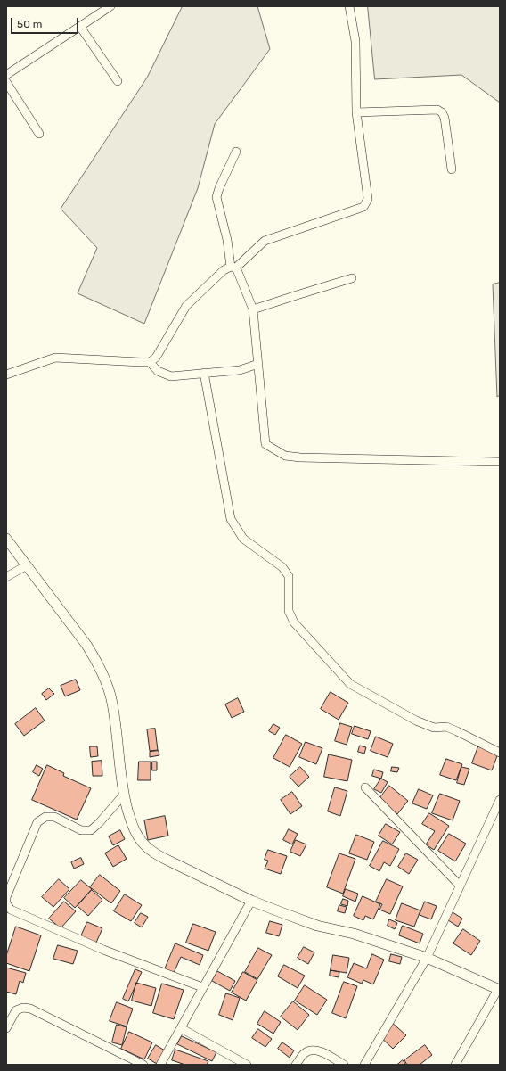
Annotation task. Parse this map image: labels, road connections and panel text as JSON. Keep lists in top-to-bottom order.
{
  "scale_bar": "50 m"
}
